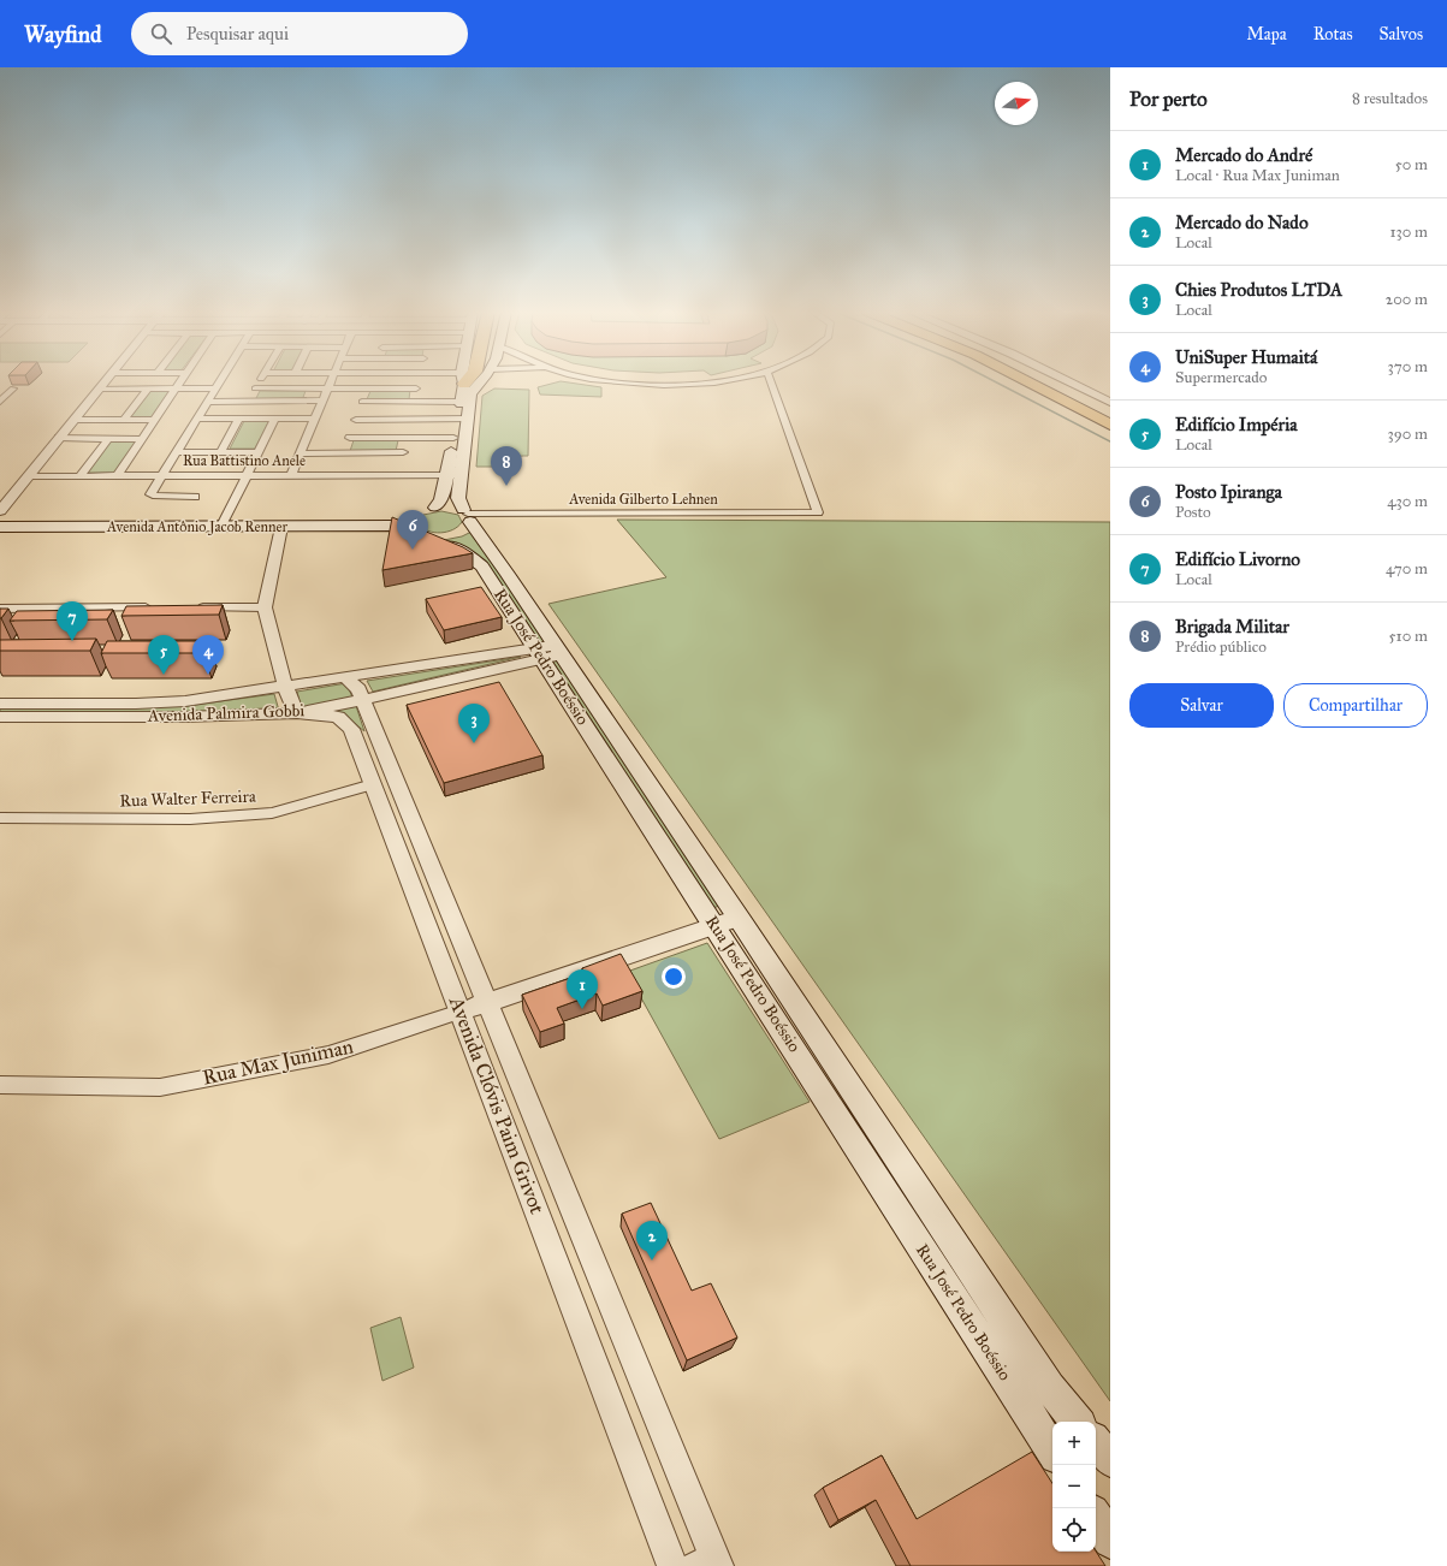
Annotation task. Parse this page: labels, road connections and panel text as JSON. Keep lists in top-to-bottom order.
{
  "streets": {
    "main road": ["Avenida Antônio Jacob Renner", "Rua José Pedro Boéssio"],
    "street": [
      "Rua Battistino Anele",
      "Avenida Gilberto Lehnen",
      "Avenida Palmira Gobbi",
      "Rua Walter Ferreira",
      "Rua Max Juniman",
      "Avenida Clóvis Paim Grivot"
    ]
  },
  "crossings": [
    ["Avenida Gilberto Lehnen", "Avenida Antônio Jacob Renner"],
    ["Avenida Gilberto Lehnen", "Rua José Pedro Boéssio"],
    ["Avenida Antônio Jacob Renner", "Rua José Pedro Boéssio"],
    ["Rua José Pedro Boéssio", "Avenida Palmira Gobbi"],
    ["Rua José Pedro Boéssio", "Rua Max Juniman"],
    ["Avenida Palmira Gobbi", "Avenida Clóvis Paim Grivot"],
    ["Rua Walter Ferreira", "Avenida Clóvis Paim Grivot"],
    ["Rua Max Juniman", "Avenida Clóvis Paim Grivot"]
  ],
  "north": "right",
  "page": {
    "header": "Wayfind",
    "search": "Pesquisar aqui",
    "nav": ["Mapa", "Rotas", "Salvos"],
    "heading": ["Por perto", "8 resultados"],
    "list": [
      {
        "mark": "1",
        "name": "Mercado do André",
        "note": "Local · Rua Max Juniman",
        "value": "50 m"
      },
      {
        "mark": "2",
        "name": "Mercado do Nado",
        "note": "Local",
        "value": "130 m"
      },
      {
        "mark": "3",
        "name": "Chies Produtos LTDA",
        "note": "Local",
        "value": "200 m"
      },
      {
        "mark": "4",
        "name": "UniSuper Humaitá",
        "note": "Supermercado",
        "value": "370 m"
      },
      {
        "mark": "5",
        "name": "Edifício Impéria",
        "note": "Local",
        "value": "390 m"
      },
      {
        "mark": "6",
        "name": "Posto Ipiranga",
        "note": "Posto",
        "value": "430 m"
      },
      {
        "mark": "7",
        "name": "Edifício Livorno",
        "note": "Local",
        "value": "470 m"
      },
      {
        "mark": "8",
        "name": "Brigada Militar",
        "note": "Prédio público",
        "value": "510 m"
      }
    ],
    "pins": [
      "8",
      "6",
      "7",
      "4",
      "5",
      "3",
      "1",
      "2"
    ],
    "buttons": ["Salvar", "Compartilhar"],
    "map_buttons": ["+", "−"]
  }
}
